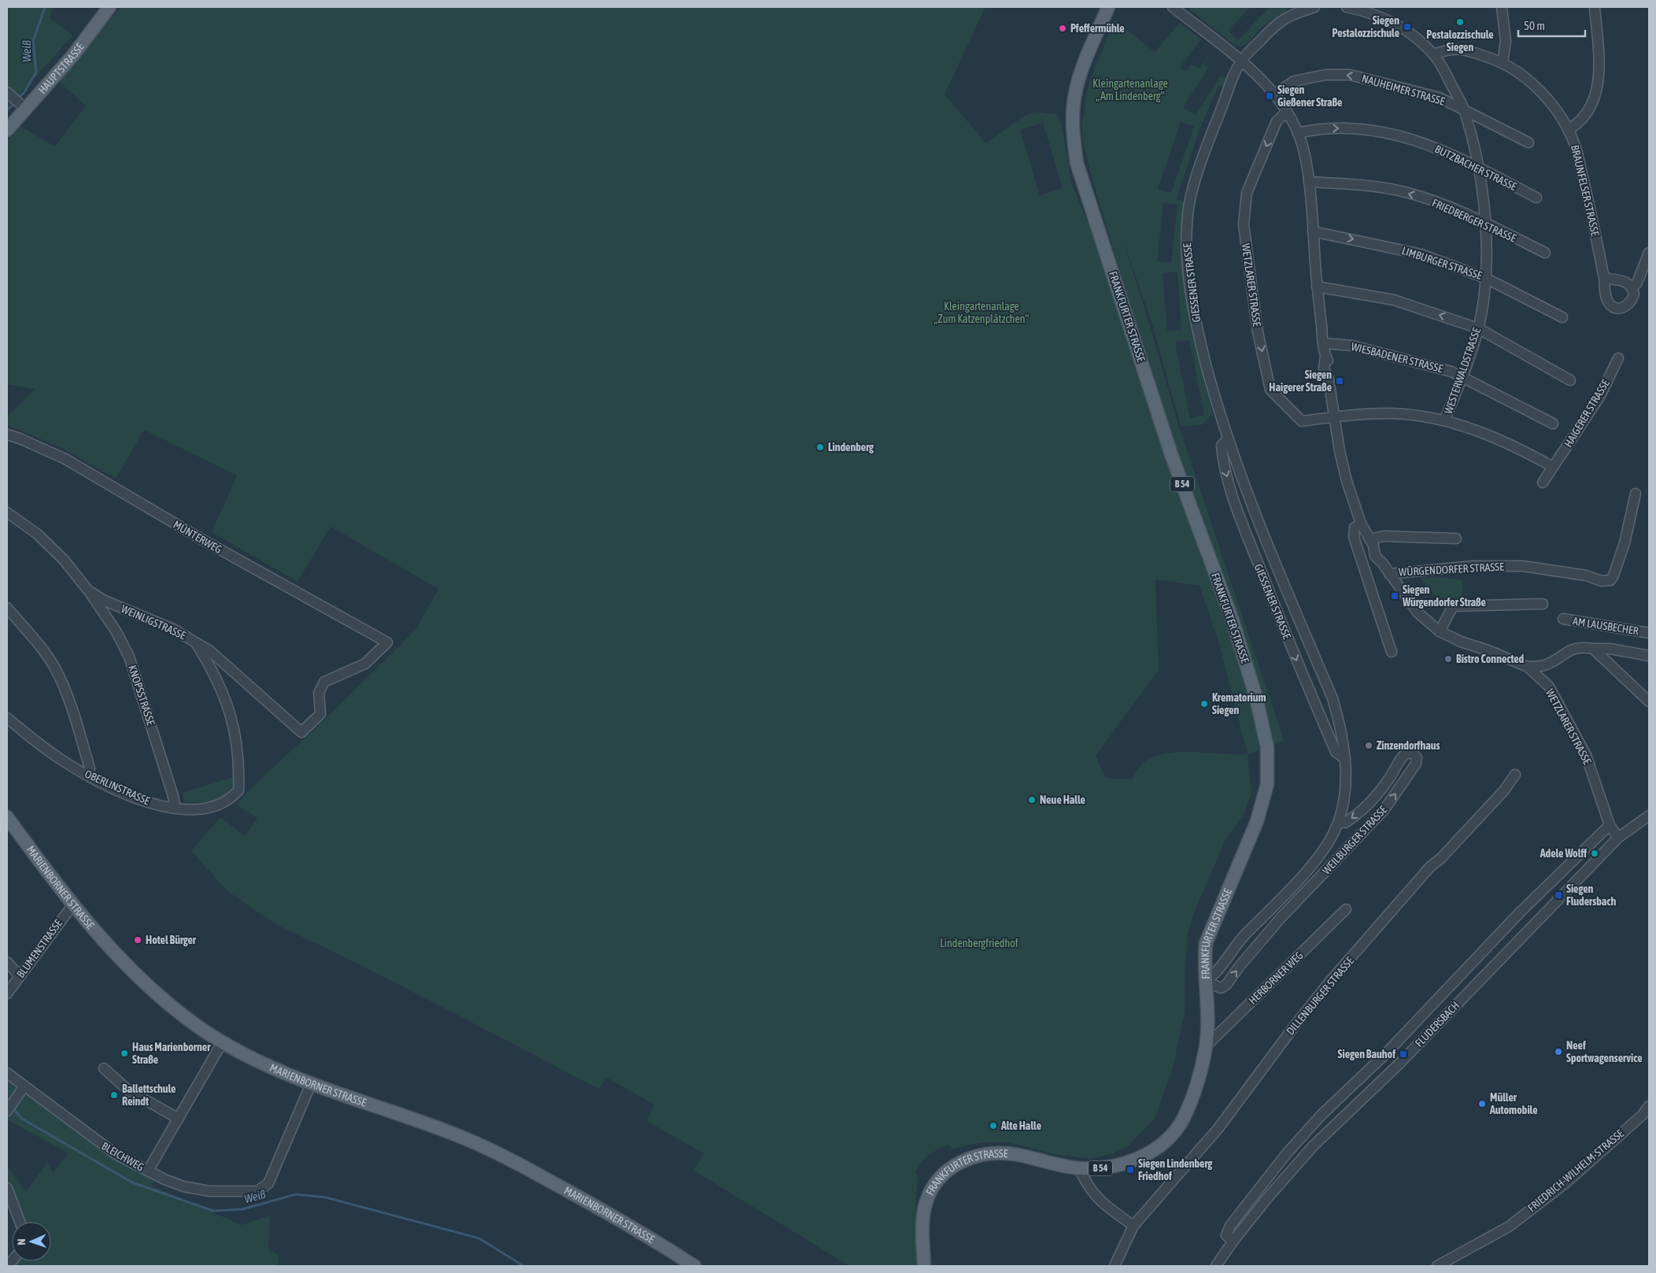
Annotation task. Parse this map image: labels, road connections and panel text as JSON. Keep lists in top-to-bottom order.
{
  "streets": {
    "main road": [
      "HAUPTSTRASSE",
      "FRANKFURTER STRASSE",
      "B 54",
      "MARIENBORNER STRASSE"
    ],
    "street": [
      "NAUHEIMER STRASSE",
      "BUTZBACHER STRASSE",
      "BRAUNFELSER STRASSE",
      "FRIEDBERGER STRASSE",
      "LIMBURGER STRASSE",
      "GIESSENER STRASSE",
      "WETZLARER STRASSE",
      "WIESBADENER STRASSE",
      "WESTERWALDSTRASSE",
      "HAIGERER STRASSE",
      "MÜNTERWEG",
      "WÜRGENDORFER STRASSE",
      "WEINLIGSTRASSE",
      "AM LAUSBECHER",
      "KNOPSSTRASSE",
      "OBERLINSTRASSE",
      "WEILBURGER STRASSE",
      "BLUMENSTRASSE",
      "HERBORNER WEG",
      "DILLENBURGER STRASSE",
      "FLUDERSBACH",
      "BLEICHWEG",
      "FRIEDRICH-WILHELM-STRASSE"
    ]
  },
  "crossings": [
    ["NAUHEIMER STRASSE", "WETZLARER STRASSE"],
    ["NAUHEIMER STRASSE", "WESTERWALDSTRASSE"],
    ["BUTZBACHER STRASSE", "WETZLARER STRASSE"],
    ["BUTZBACHER STRASSE", "WESTERWALDSTRASSE"],
    ["BRAUNFELSER STRASSE", "WESTERWALDSTRASSE"],
    ["FRIEDBERGER STRASSE", "WETZLARER STRASSE"],
    ["FRIEDBERGER STRASSE", "WESTERWALDSTRASSE"],
    ["LIMBURGER STRASSE", "WETZLARER STRASSE"],
    ["LIMBURGER STRASSE", "WESTERWALDSTRASSE"],
    ["GIESSENER STRASSE", "WETZLARER STRASSE"],
    ["GIESSENER STRASSE", "FRANKFURTER STRASSE"],
    ["GIESSENER STRASSE", "WEILBURGER STRASSE"],
    ["WETZLARER STRASSE", "WIESBADENER STRASSE"],
    ["WETZLARER STRASSE", "WÜRGENDORFER STRASSE"],
    ["WETZLARER STRASSE", "AM LAUSBECHER"],
    ["WETZLARER STRASSE", "FLUDERSBACH"],
    ["FRANKFURTER STRASSE", "WEILBURGER STRASSE"],
    ["FRANKFURTER STRASSE", "HERBORNER WEG"],
    ["WIESBADENER STRASSE", "WESTERWALDSTRASSE"],
    ["MÜNTERWEG", "WEINLIGSTRASSE"],
    ["WEINLIGSTRASSE", "KNOPSSTRASSE"],
    ["WEINLIGSTRASSE", "OBERLINSTRASSE"],
    ["KNOPSSTRASSE", "OBERLINSTRASSE"],
    ["MARIENBORNER STRASSE", "BLUMENSTRASSE"],
    ["MARIENBORNER STRASSE", "BLEICHWEG"]
  ],
  "one_way": ["NAUHEIMER STRASSE", "BUTZBACHER STRASSE", "FRIEDBERGER STRASSE"],
  "water": ["Weiß"],
  "parks": ["Kleingartenanlage „Am Lindenberg“", "Kleingartenanlage „Zum Katzenplätzchen“", "Lindenbergfriedhof"],
  "places": {
    "other": [
      "Pestalozzischule Siegen",
      "Pfeffermühle",
      "Lindenberg",
      "Bistro Connected",
      "Krematorium Siegen",
      "Zinzendorfhaus",
      "Neue Halle",
      "Adele Wolff",
      "Hotel Bürger",
      "Neef Sportwagenservice",
      "Haus Marienborner Straße",
      "Ballettschule Reindt",
      "Müller Automobile",
      "Alte Halle"
    ],
    "transit": [
      "Siegen Pestalozzischule",
      "Siegen Gießener Straße",
      "Siegen Haigerer Straße",
      "Siegen Würgendorfer Straße",
      "Siegen Fludersbach",
      "Siegen Bauhof",
      "Siegen Lindenberg Friedhof"
    ]
  },
  "scale_bar": "50 m",
  "north": "left"
}
